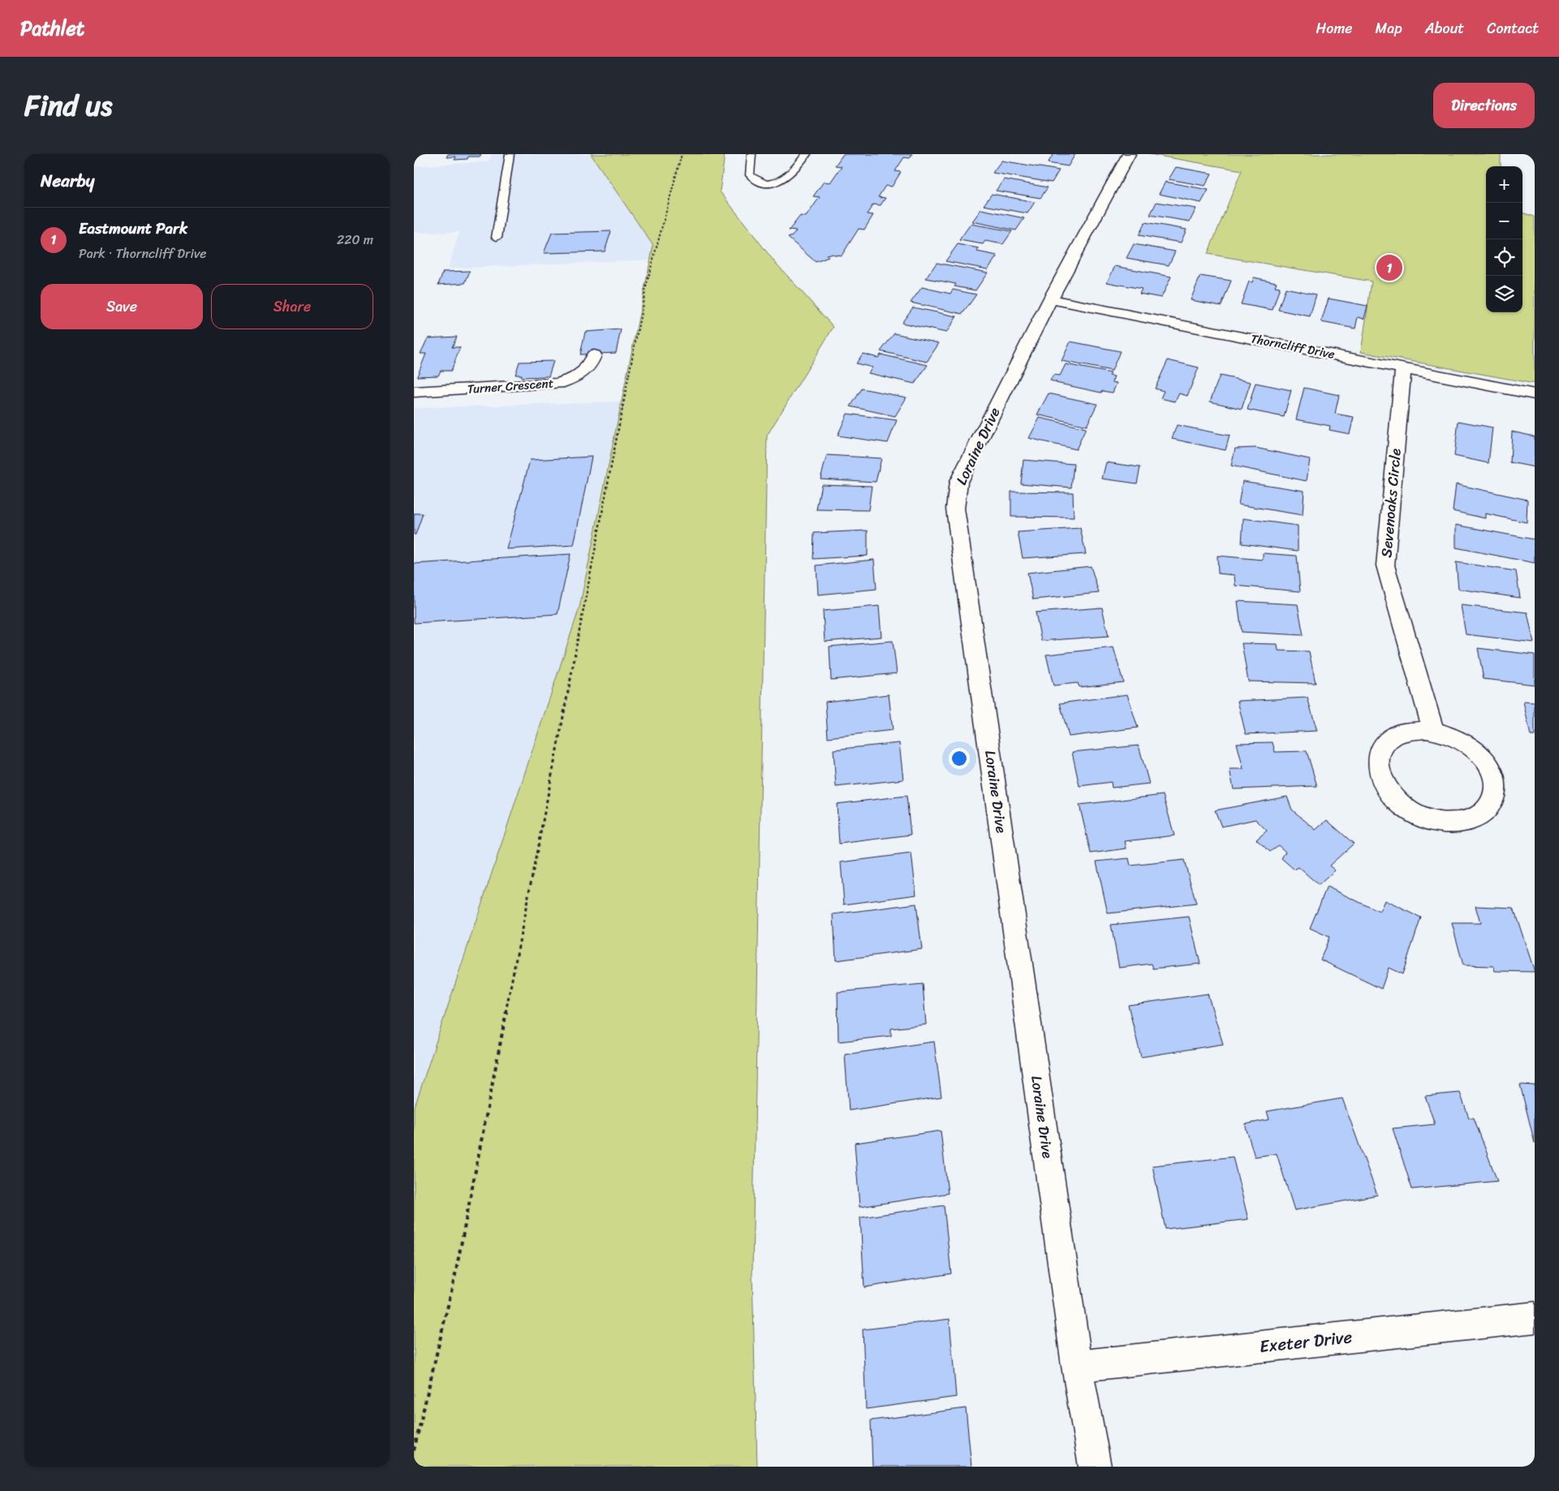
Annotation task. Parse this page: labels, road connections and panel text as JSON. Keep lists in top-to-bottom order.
{
  "streets": {
    "street": [
      "Thorncliff Drive",
      "Turner Crescent",
      "Loraine Drive",
      "Sevenoaks Circle",
      "Exeter Drive"
    ]
  },
  "crossings": [
    ["Thorncliff Drive", "Loraine Drive"],
    ["Thorncliff Drive", "Sevenoaks Circle"],
    ["Loraine Drive", "Exeter Drive"]
  ],
  "page": {
    "header": "Pathlet",
    "nav": [
      "Home",
      "Map",
      "About",
      "Contact"
    ],
    "title": "Find us",
    "buttons": [
      "Directions",
      ["Save", "Share"]
    ],
    "heading": "Nearby",
    "map_buttons": ["+", "−"],
    "list": [
      {
        "mark": "1",
        "name": "Eastmount Park",
        "note": "Park · Thorncliff Drive",
        "value": "220 m"
      }
    ],
    "pins": "1"
  }
}
